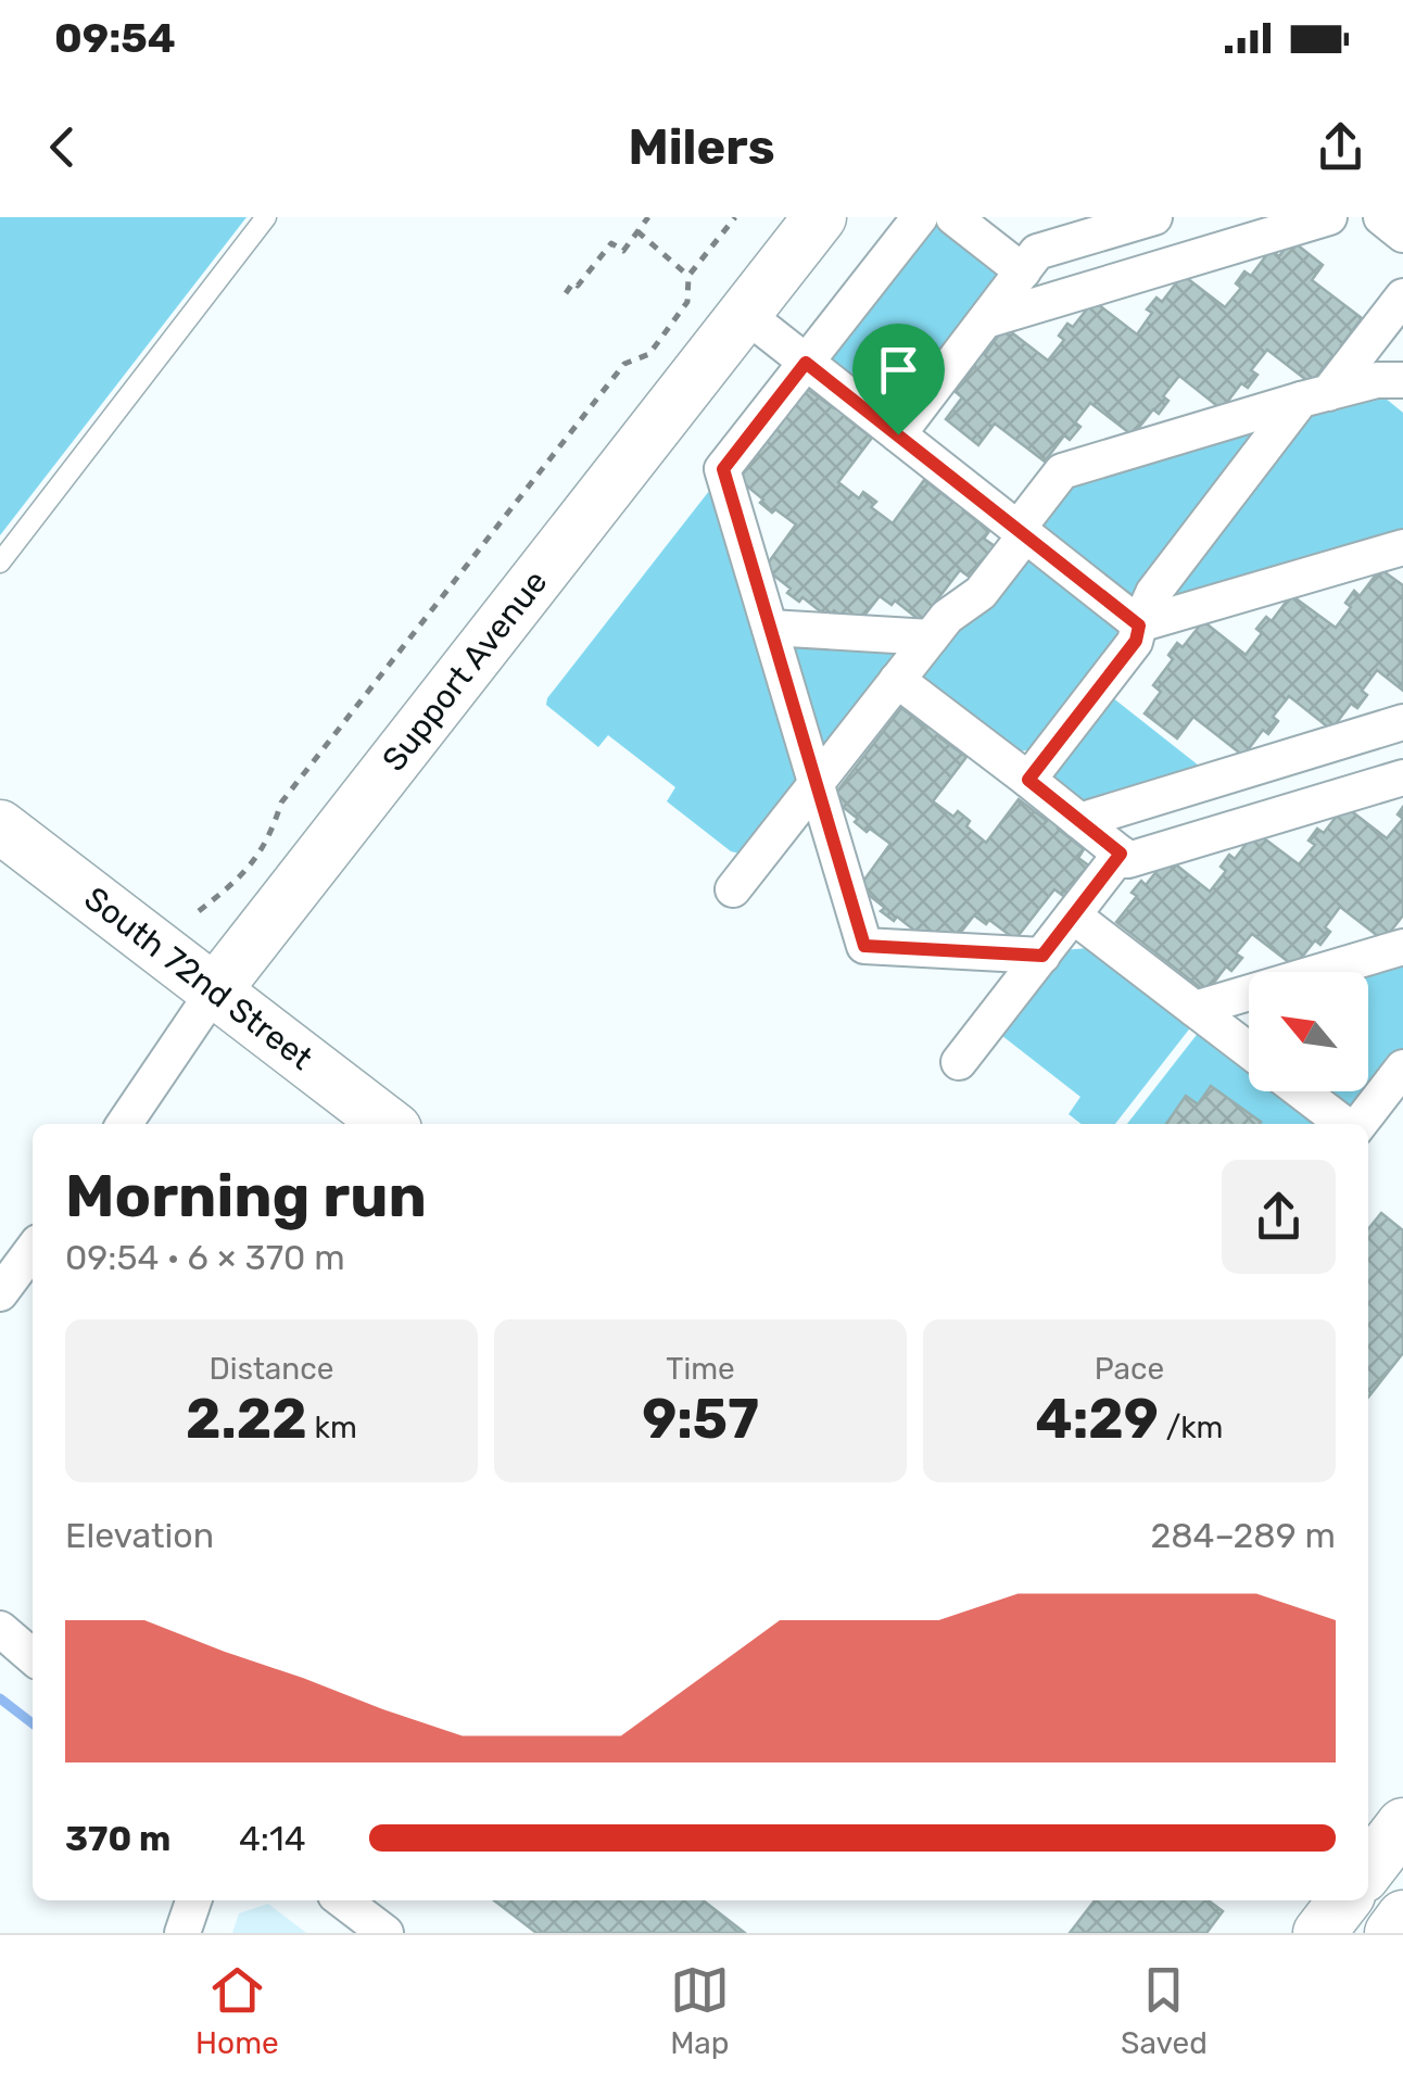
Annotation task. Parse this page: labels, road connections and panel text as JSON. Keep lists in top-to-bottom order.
{
  "streets": {
    "street": ["Support Avenue", "South 72nd Street"]
  },
  "crossings": [
    ["Support Avenue", "South 72nd Street"]
  ],
  "north": "top left",
  "page": {
    "status": "09:54",
    "header": "Milers",
    "heading": ["Morning run", "09:54 · 6 × 370 m"],
    "stats": [
      ["Distance", "2.22 km"],
      ["Time", "9:57"],
      ["Pace", "4:29 /km"]
    ],
    "chart": ["Elevation", "284–289 m"],
    "list": [
      {
        "name": "370 m",
        "note": "4:14"
      }
    ],
    "tabs": ["Home", "Map", "Saved"]
  }
}
